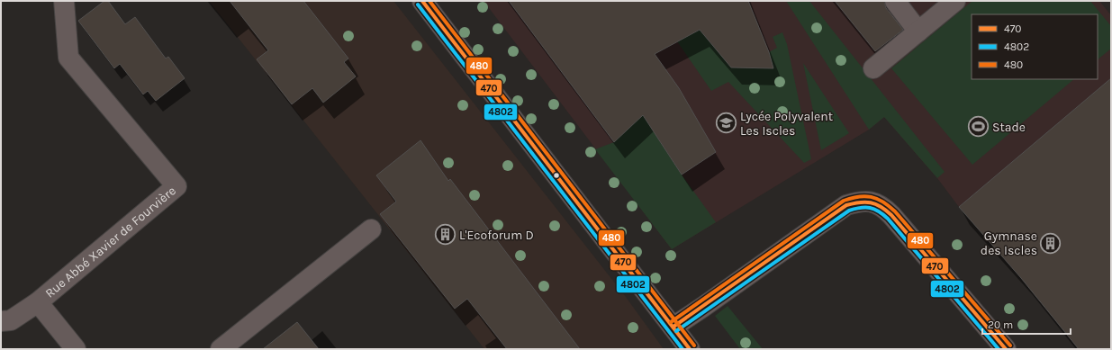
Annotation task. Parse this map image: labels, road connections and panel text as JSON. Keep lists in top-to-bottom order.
{
  "streets": {
    "street": ["Rue Abbé Xavier de Fourvière"]
  },
  "places": {
    "school or university": ["Lycée Polyvalent Les Iscles"],
    "sports": ["Stade"],
    "building": ["L'Ecoforum D", "Gymnase des Iscles"]
  },
  "lines": ["transit line 470", "transit line 480", "transit line 4802"],
  "legend": ["470", "4802", "480"],
  "scale_bar": "20 m"
}
